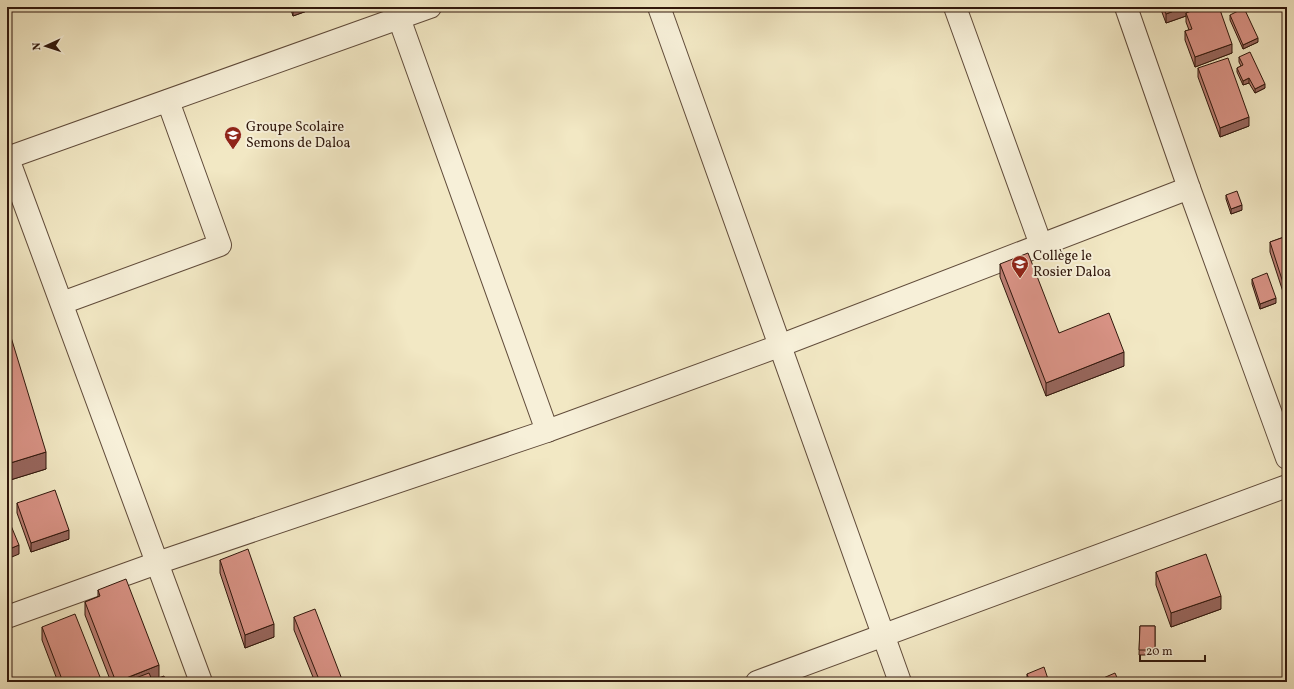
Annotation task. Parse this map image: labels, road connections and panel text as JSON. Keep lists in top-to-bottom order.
{
  "places": {
    "school or university": ["Groupe Scolaire Semons de Daloa", "Collège le Rosier Daloa"]
  },
  "scale_bar": "20 m",
  "north": "left"
}
